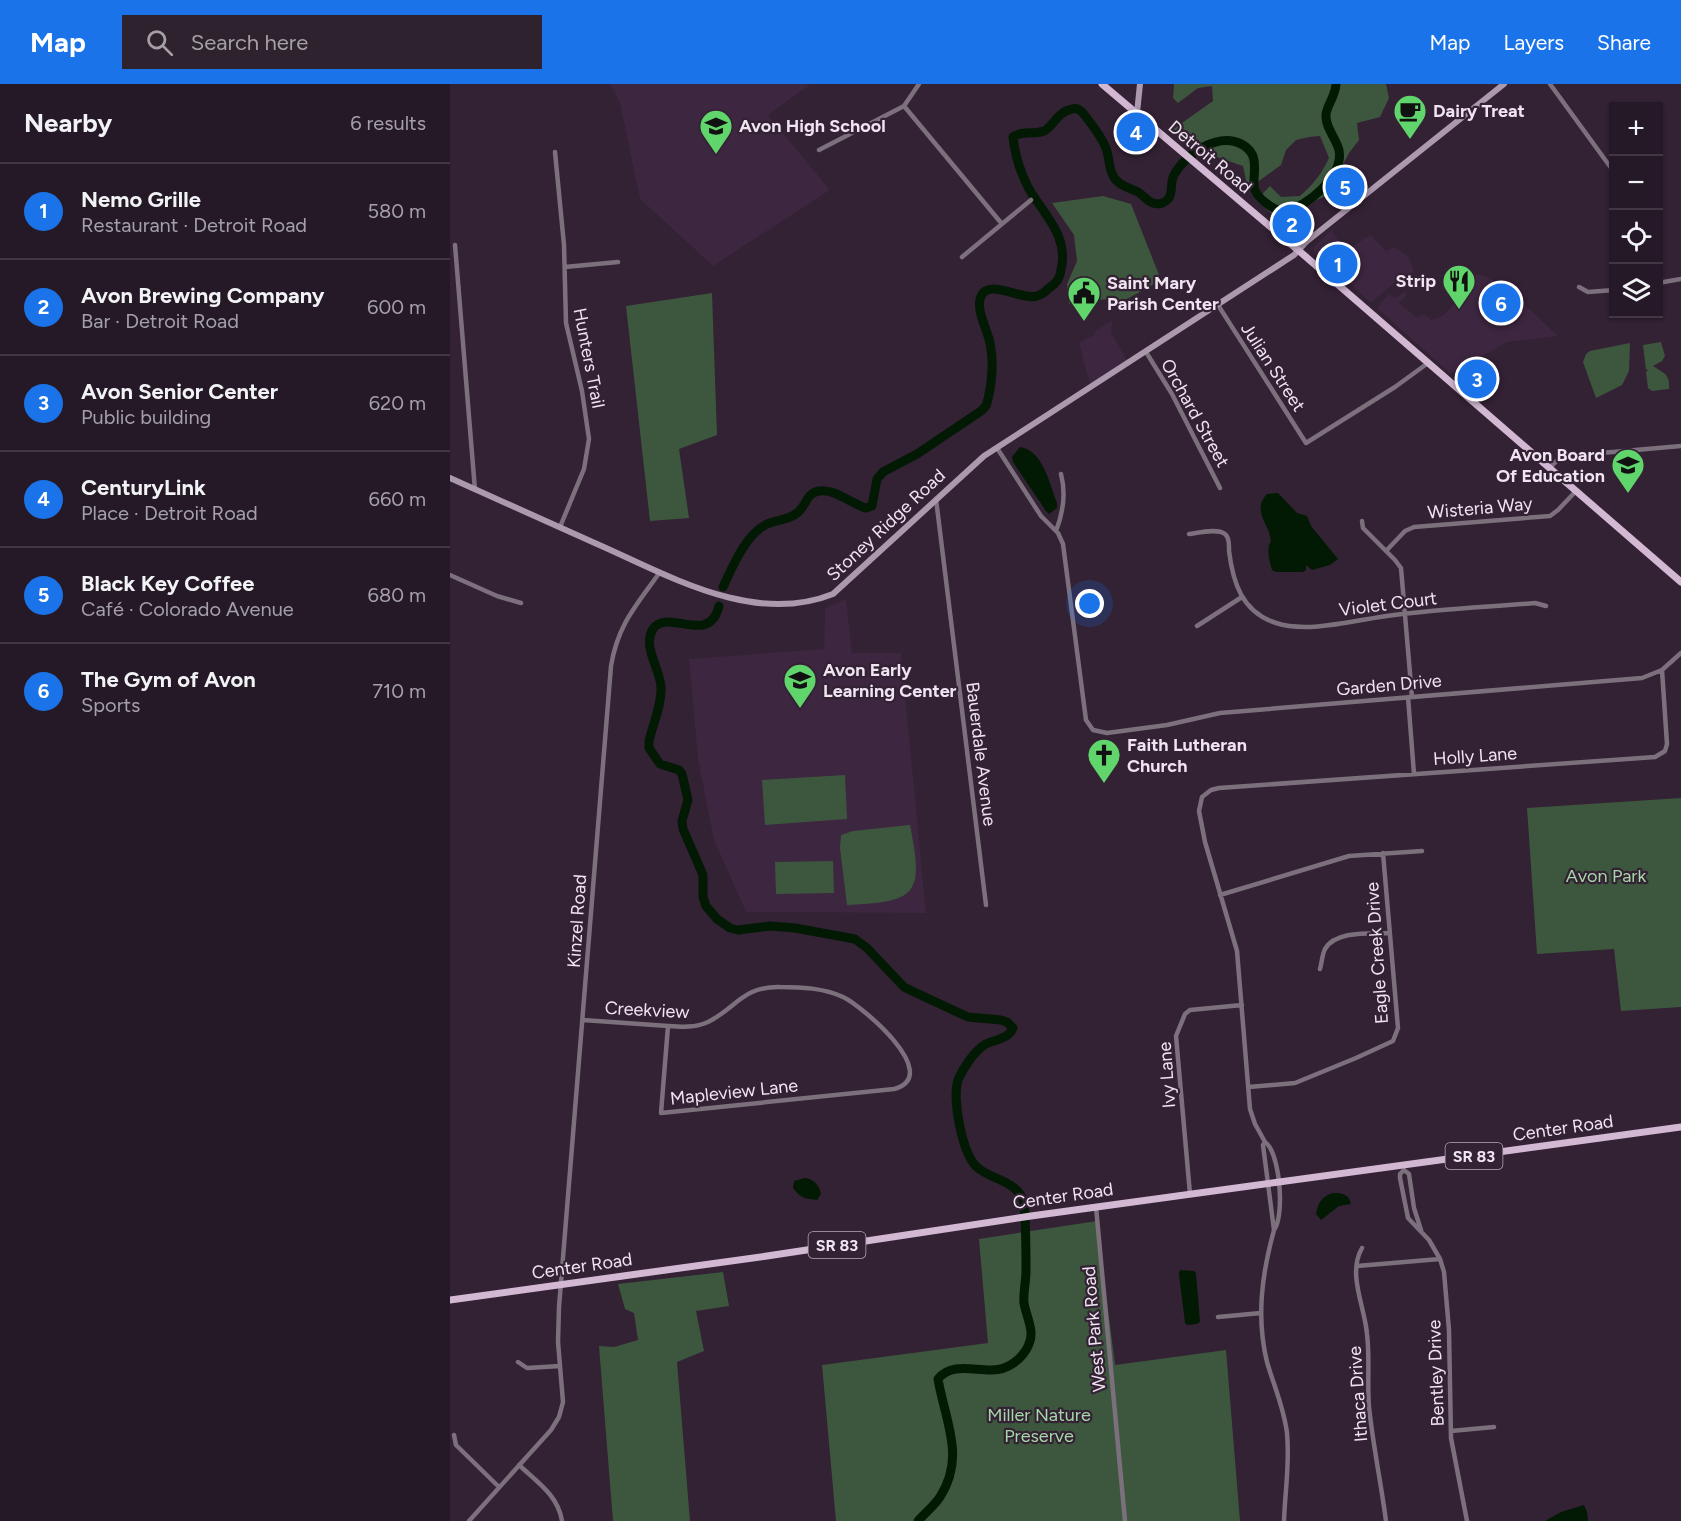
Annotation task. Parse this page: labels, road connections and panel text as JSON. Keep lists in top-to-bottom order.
{
  "streets": {
    "main road": ["Detroit Road", "Center Road", "SR 83"],
    "street": [
      "Hunters Trail",
      "Julian Street",
      "Orchard Street",
      "Wisteria Way",
      "Stoney Ridge Road",
      "Violet Court",
      "Garden Drive",
      "Bauerdale Avenue",
      "Holly Lane",
      "Kinzel Road",
      "Eagle Creek Drive",
      "Creekview",
      "Ivy Lane",
      "Mapleview Lane",
      "West Park Road",
      "Bentley Drive",
      "Ithaca Drive"
    ]
  },
  "crossings": [
    ["Detroit Road", "Julian Street"],
    ["Detroit Road", "Wisteria Way"],
    ["Detroit Road", "Stoney Ridge Road"],
    ["Hunters Trail", "Stoney Ridge Road"],
    ["Julian Street", "Stoney Ridge Road"],
    ["Orchard Street", "Stoney Ridge Road"],
    ["Stoney Ridge Road", "Bauerdale Avenue"],
    ["Stoney Ridge Road", "Kinzel Road"],
    ["Garden Drive", "Holly Lane"],
    ["Kinzel Road", "Creekview"],
    ["Kinzel Road", "Center Road"],
    ["Creekview", "Mapleview Lane"],
    ["Ivy Lane", "Center Road"],
    ["Center Road", "West Park Road"],
    ["Center Road", "Bentley Drive"]
  ],
  "parks": ["Avon Park", "Miller Nature Preserve"],
  "places": {
    "cafe": ["Dairy Treat"],
    "school or university": ["Avon High School", "Avon Board Of Education", "Avon Early Learning Center"],
    "restaurant": ["Strip"],
    "public building": ["Saint Mary Parish Center"],
    "church": ["Faith Lutheran Church"]
  },
  "page": {
    "header": "Map",
    "search": "Search here",
    "nav": ["Map", "Layers", "Share"],
    "heading": ["Nearby", "6 results"],
    "map_buttons": ["+", "−"],
    "pins": [
      "4",
      "5",
      "2",
      "1",
      "6",
      "3"
    ],
    "list": [
      {
        "mark": "1",
        "name": "Nemo Grille",
        "note": "Restaurant · Detroit Road",
        "value": "580 m"
      },
      {
        "mark": "2",
        "name": "Avon Brewing Company",
        "note": "Bar · Detroit Road",
        "value": "600 m"
      },
      {
        "mark": "3",
        "name": "Avon Senior Center",
        "note": "Public building",
        "value": "620 m"
      },
      {
        "mark": "4",
        "name": "CenturyLink",
        "note": "Place · Detroit Road",
        "value": "660 m"
      },
      {
        "mark": "5",
        "name": "Black Key Coffee",
        "note": "Café · Colorado Avenue",
        "value": "680 m"
      },
      {
        "mark": "6",
        "name": "The Gym of Avon",
        "note": "Sports",
        "value": "710 m"
      }
    ]
  }
}
